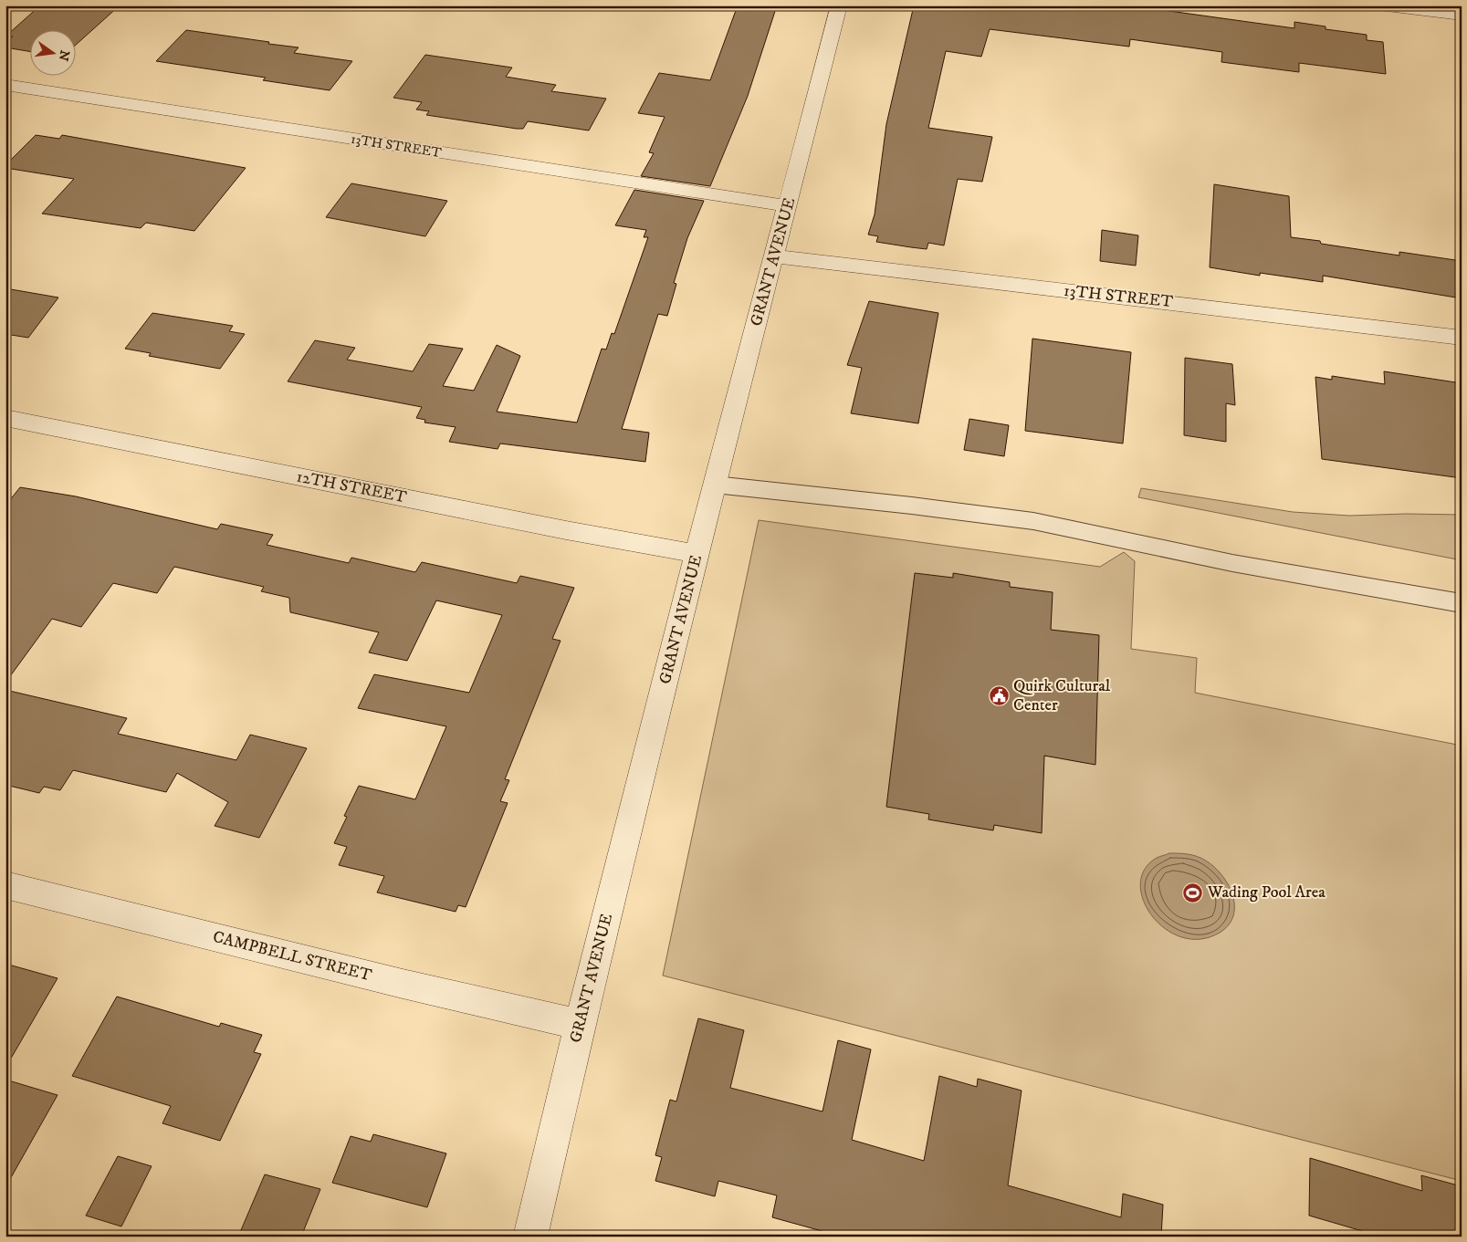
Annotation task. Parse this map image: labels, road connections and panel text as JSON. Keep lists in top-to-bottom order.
{
  "streets": {
    "street": [
      "13TH STREET",
      "GRANT AVENUE",
      "12TH STREET",
      "CAMPBELL STREET"
    ]
  },
  "crossings": [
    ["13TH STREET", "GRANT AVENUE"],
    ["GRANT AVENUE", "12TH STREET"],
    ["GRANT AVENUE", "CAMPBELL STREET"]
  ],
  "places": {
    "public building": ["Quirk Cultural Center"],
    "sports": ["Wading Pool Area"]
  },
  "north": "right"
}
